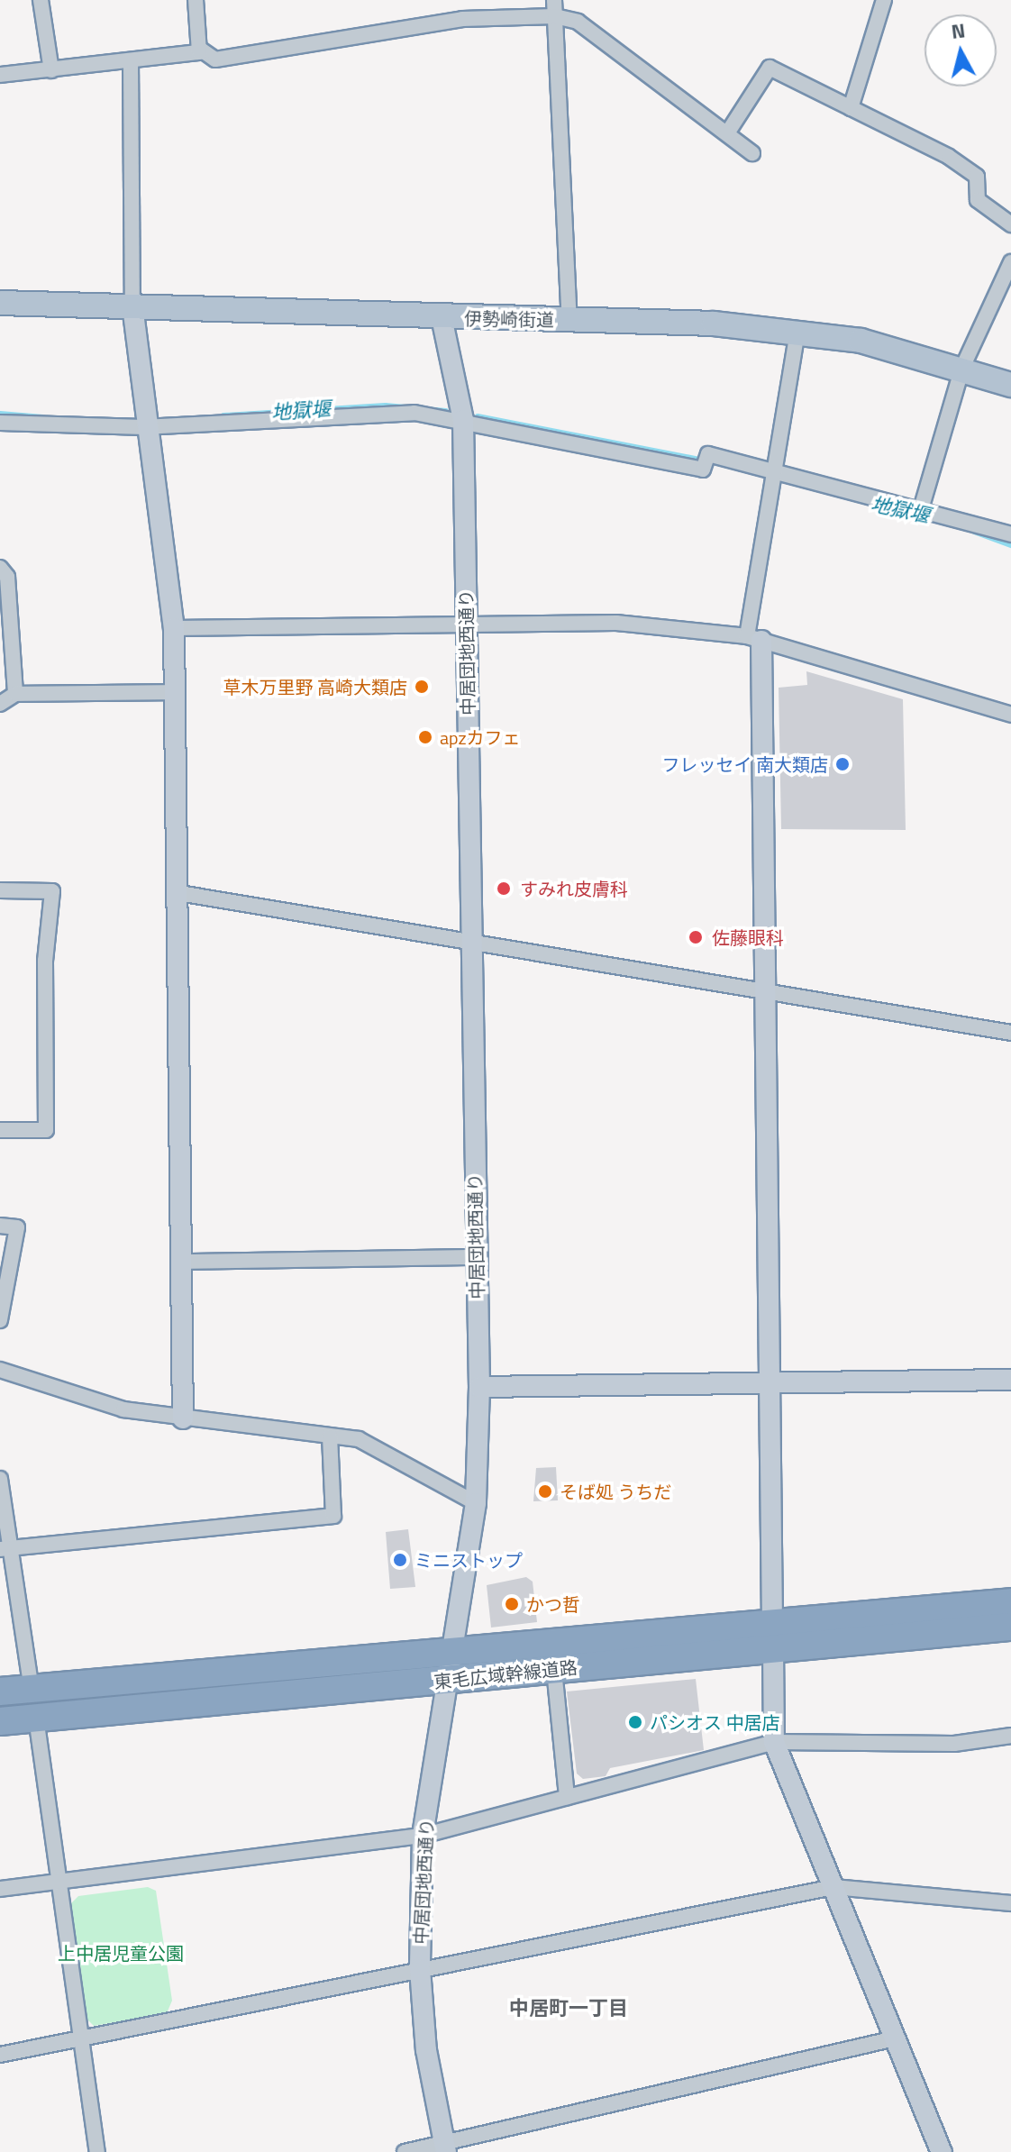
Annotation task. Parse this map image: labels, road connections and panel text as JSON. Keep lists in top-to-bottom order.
{
  "streets": {
    "highway": ["東毛広域幹線道路"],
    "main road": ["伊勢崎街道"],
    "street": ["中居団地西通り"]
  },
  "crossings": [
    ["伊勢崎街道", "中居団地西通り"],
    ["中居団地西通り", "東毛広域幹線道路"]
  ],
  "districts": ["中居町一丁目"],
  "water": ["地獄堰"],
  "parks": ["上中居児童公園"],
  "places": [
    "草木万里野 高崎大類店",
    "apzカフェ",
    "フレッセイ 南大類店",
    "すみれ皮膚科",
    "佐藤眼科",
    "そば処 うちだ",
    "ミニストップ",
    "かつ哲",
    "パシオス 中居店"
  ],
  "north": "top"
}
